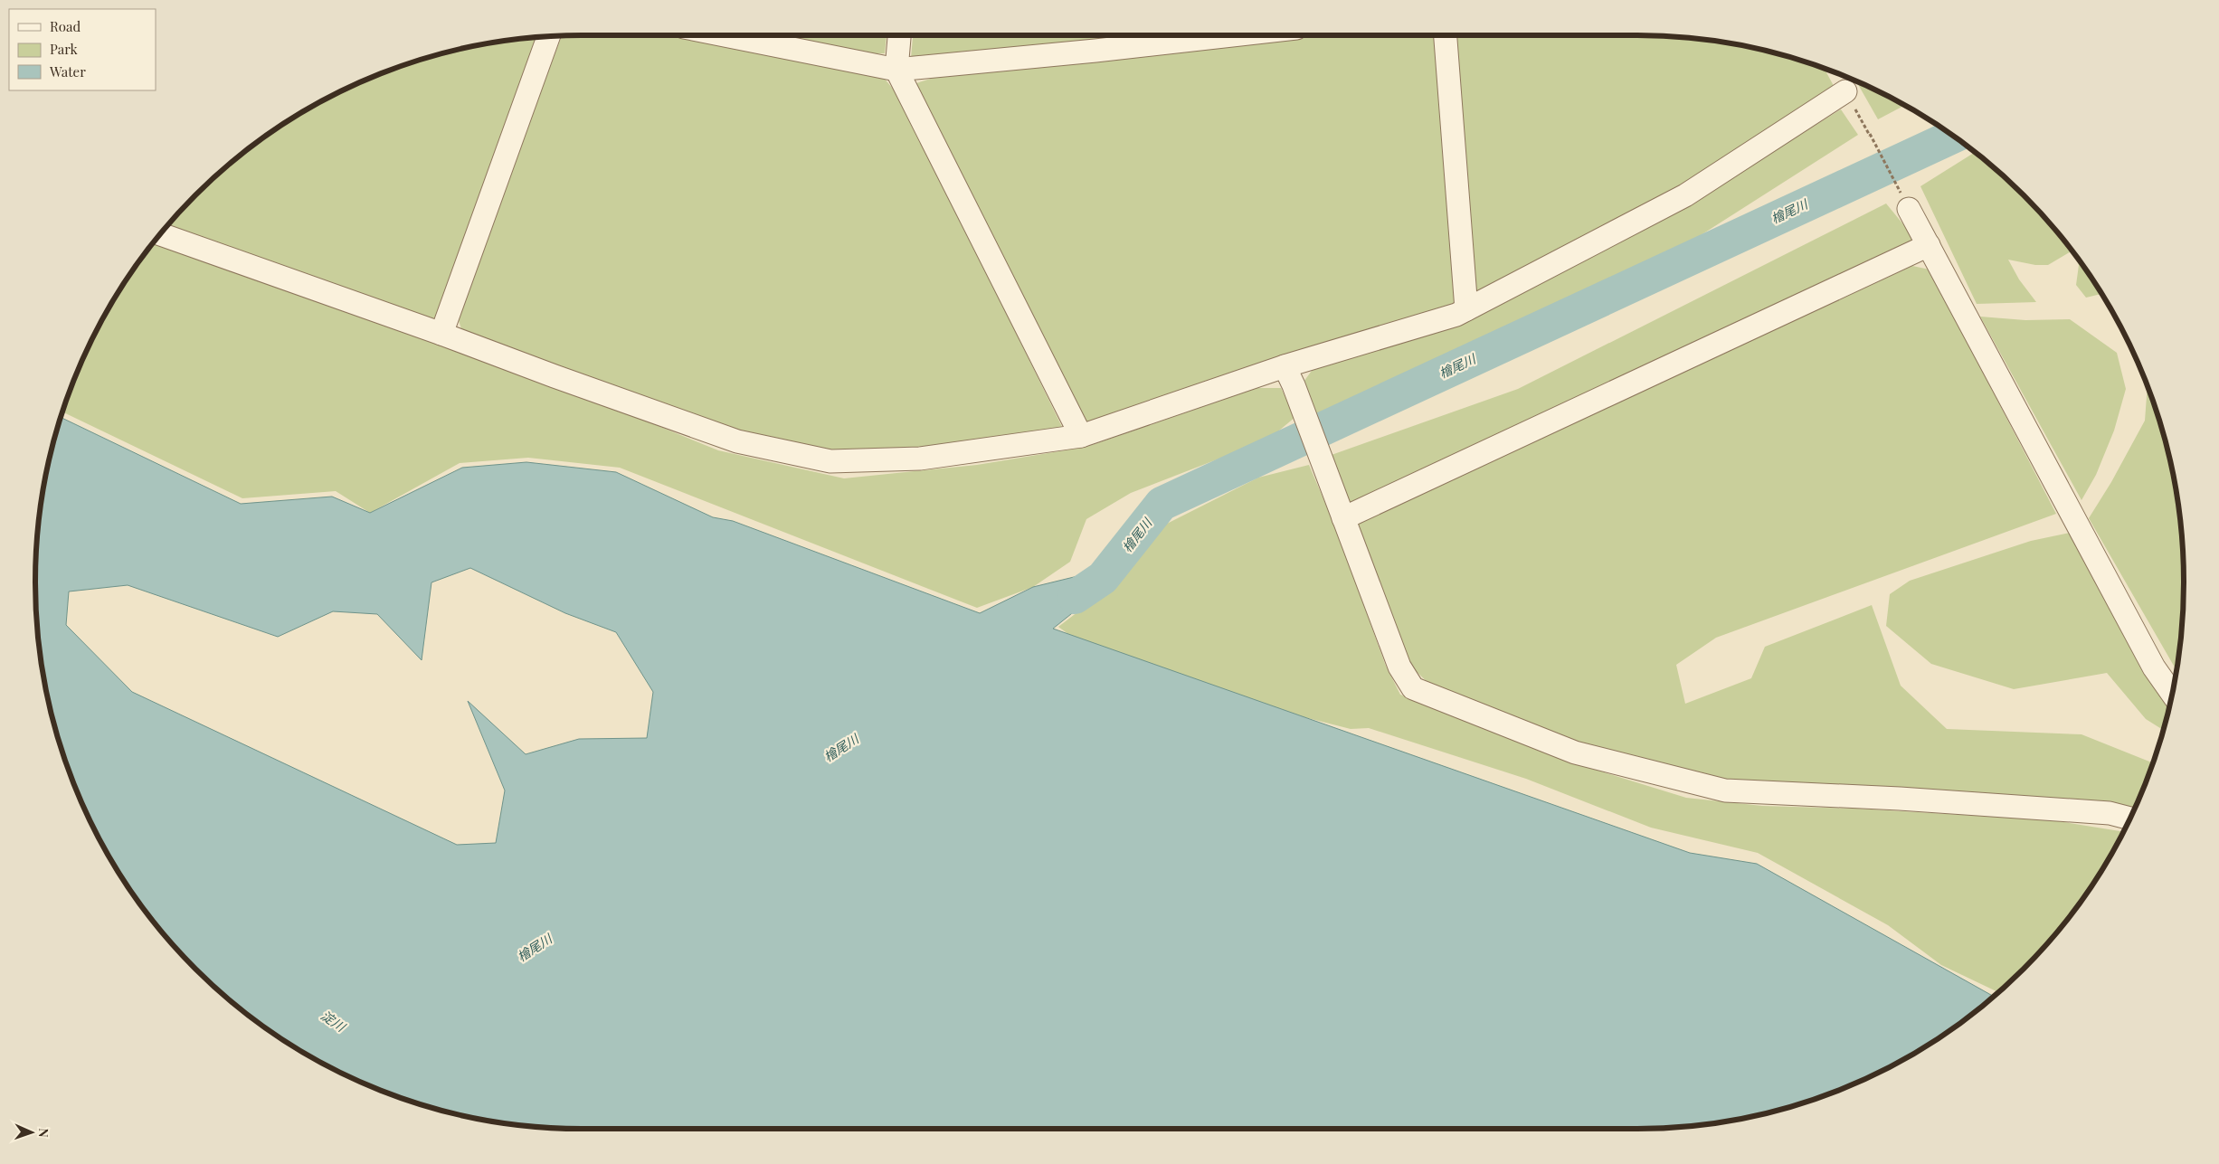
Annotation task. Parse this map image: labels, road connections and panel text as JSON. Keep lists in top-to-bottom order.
{
  "water": ["檜尾川", "淀川"],
  "legend": ["Road", "Park", "Water"],
  "north": "right"
}
